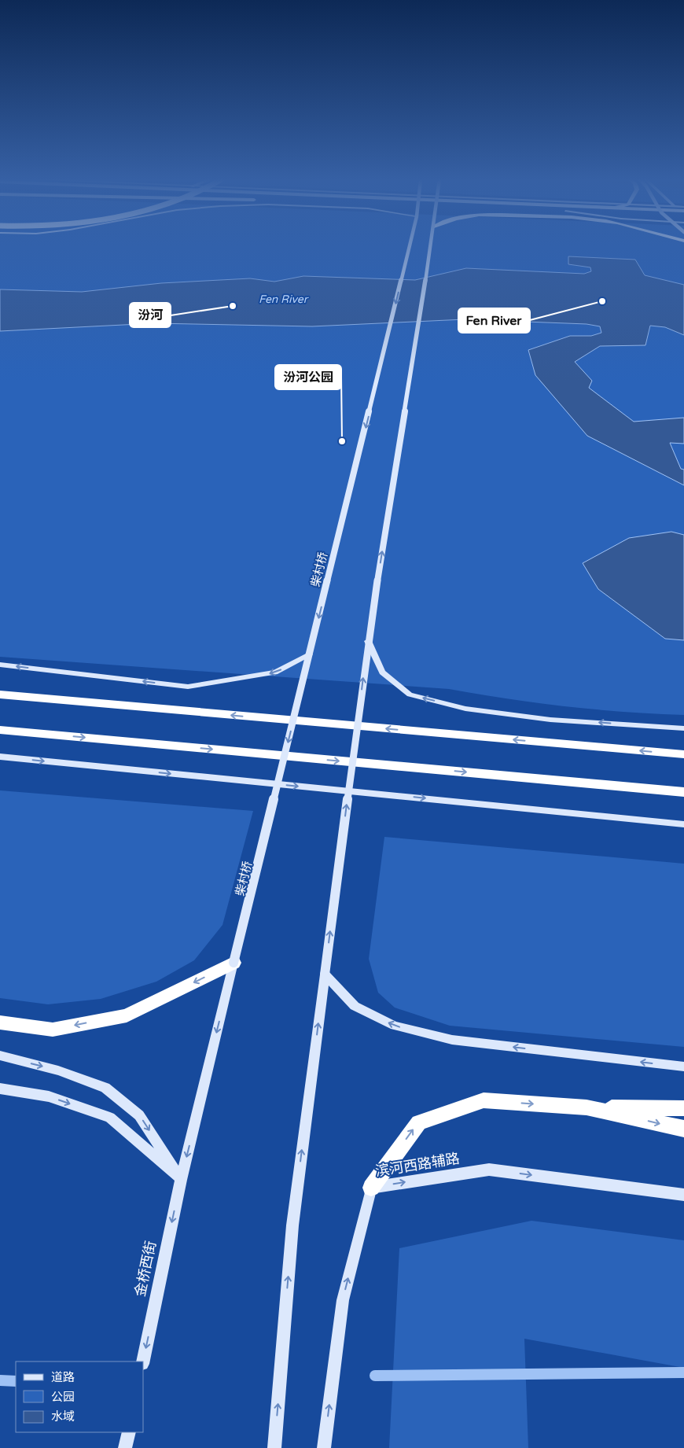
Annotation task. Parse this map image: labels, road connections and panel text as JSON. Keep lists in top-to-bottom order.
{
  "streets": {
    "main road": ["柴村桥", "滨河西路辅路", "金桥西街"]
  },
  "crossings": [
    ["柴村桥", "金桥西街"]
  ],
  "one_way": ["金桥西街"],
  "water": ["Fen River"],
  "places": ["Fen River", "汾河", "汾河公园"],
  "legend": ["道路", "公园", "水域"]
}
